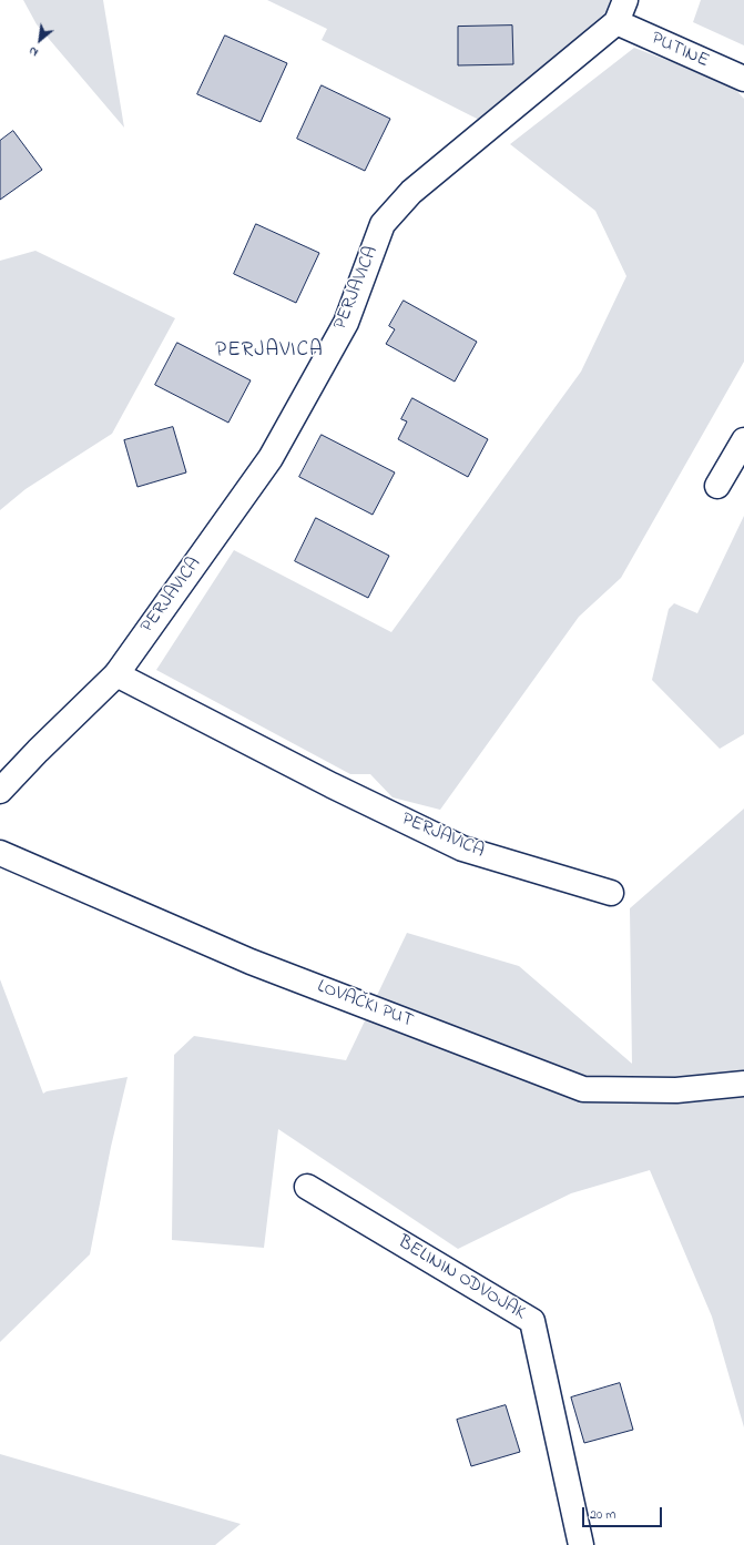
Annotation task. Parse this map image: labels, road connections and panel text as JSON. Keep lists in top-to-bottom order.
{
  "streets": {
    "street": [
      "PUTINE",
      "PERJAVICA",
      "LOVAČKI PUT",
      "BELININ ODVOJAK"
    ]
  },
  "crossings": [
    ["PUTINE", "PERJAVICA"]
  ],
  "districts": ["PERJAVICA"],
  "scale_bar": "20 m",
  "north": "bottom left"
}
